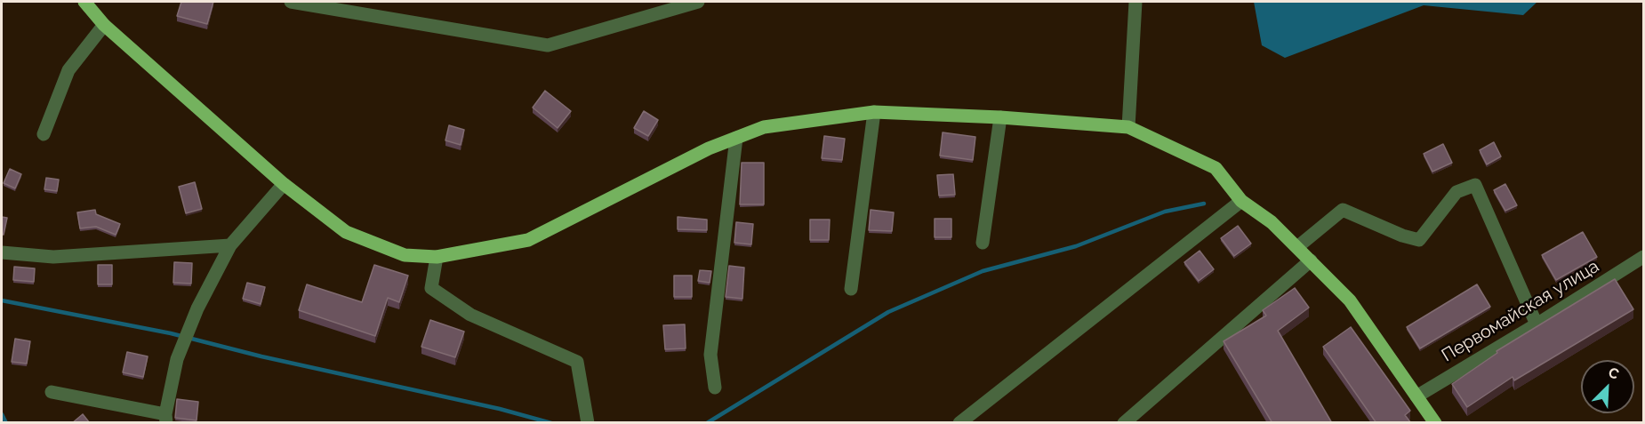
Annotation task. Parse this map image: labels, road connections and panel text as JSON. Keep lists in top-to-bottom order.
{
  "streets": {
    "street": ["Первомайская улица"]
  },
  "north": "top right"
}
